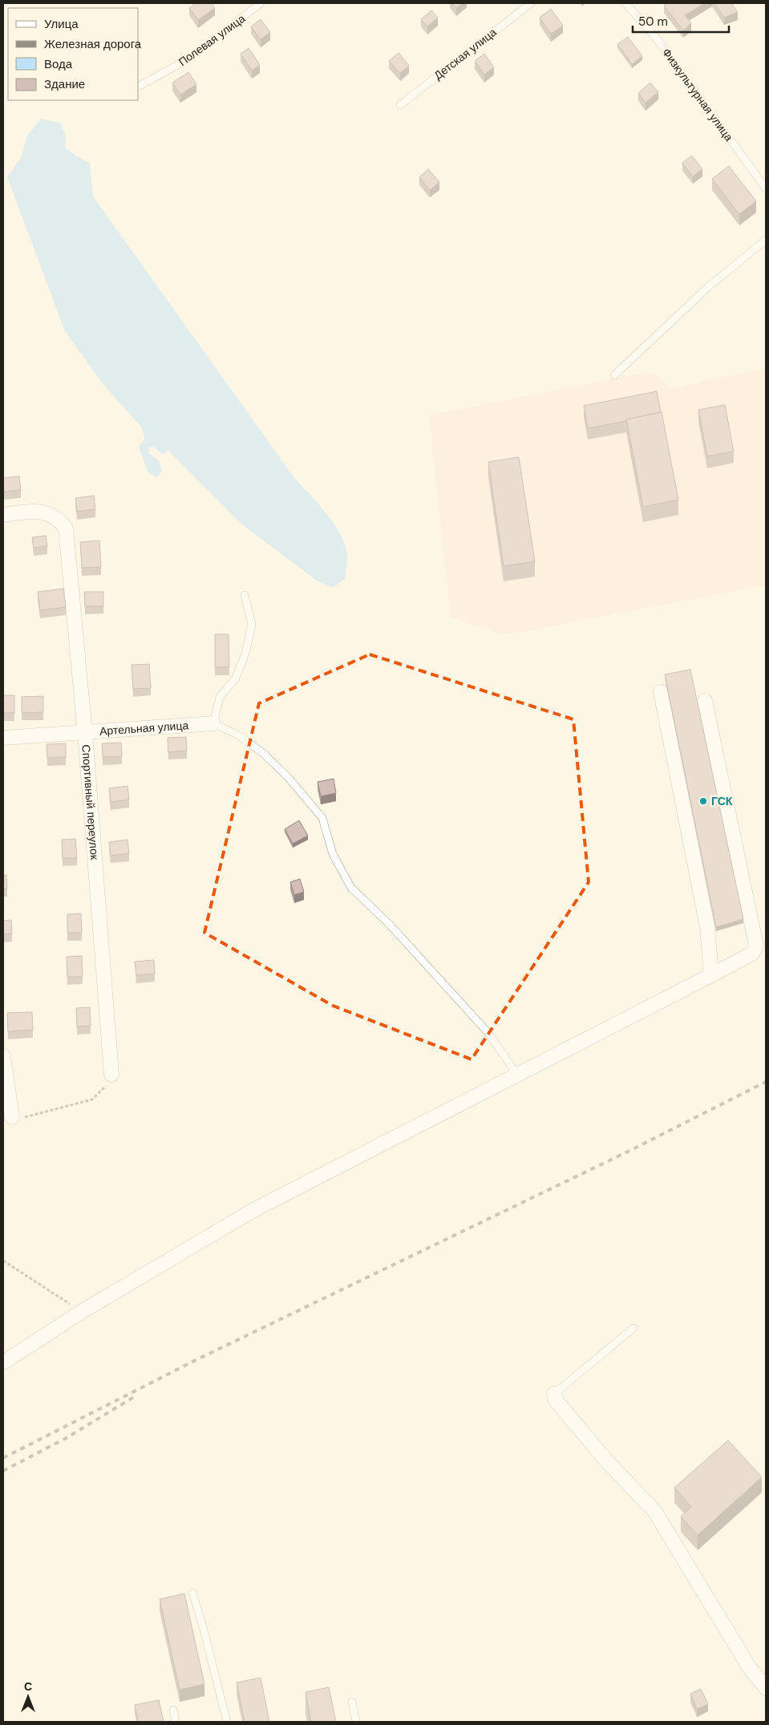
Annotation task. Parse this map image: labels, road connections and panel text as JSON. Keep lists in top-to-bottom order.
{
  "streets": {
    "street": ["Артельная улица", "Спортивный переулок"],
    "lane": ["Полевая улица", "Детская улица", "Физкультурная улица"]
  },
  "crossings": [
    ["Артельная улица", "Спортивный переулок"]
  ],
  "places": ["ГСК"],
  "legend": [
    "Улица",
    "Железная дорога",
    "Вода",
    "Здание"
  ],
  "scale_bar": "50 m",
  "north": "top"
}
